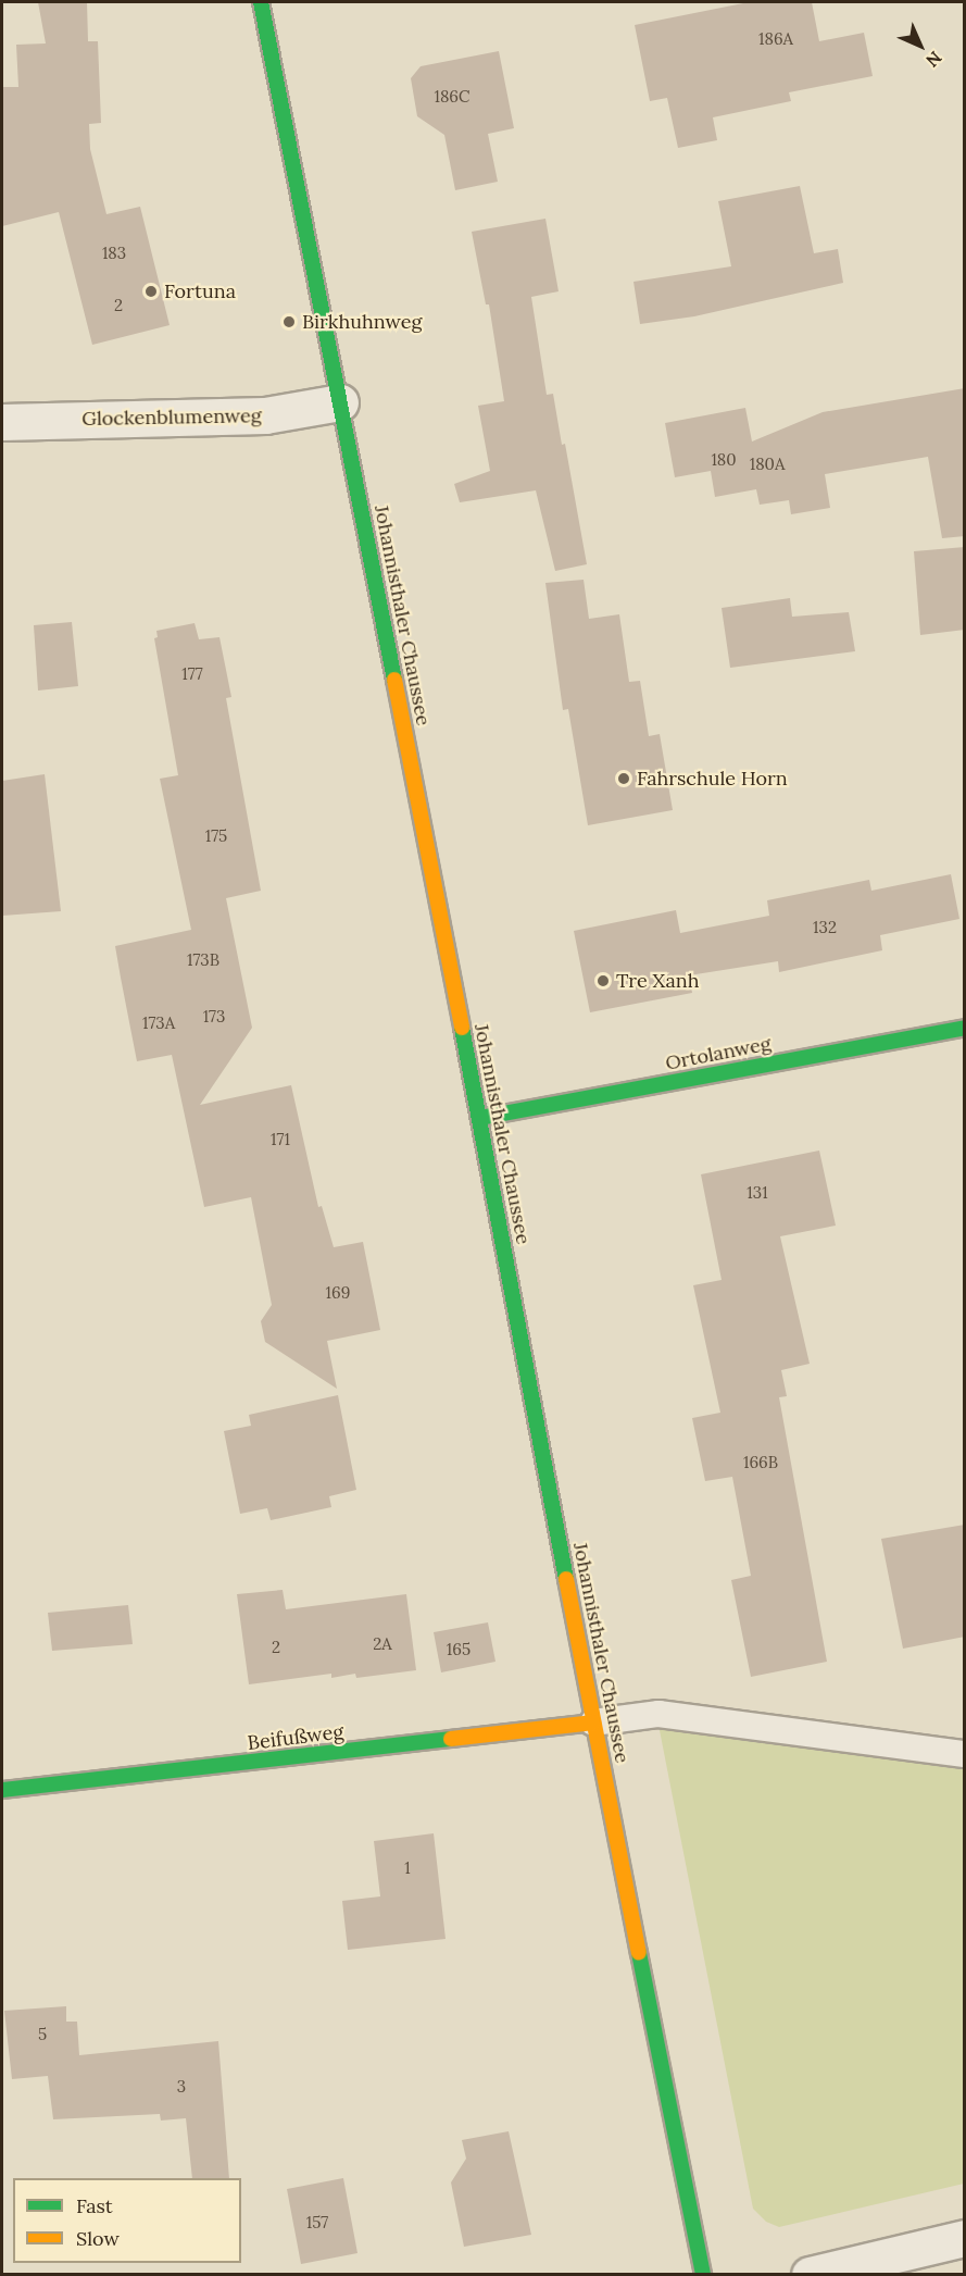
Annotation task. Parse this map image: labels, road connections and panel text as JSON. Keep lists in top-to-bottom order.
{
  "streets": {
    "street": [
      "Glockenblumenweg",
      "Johannisthaler Chaussee",
      "Ortolanweg",
      "Beifußweg"
    ]
  },
  "crossings": [
    ["Glockenblumenweg", "Johannisthaler Chaussee"],
    ["Johannisthaler Chaussee", "Ortolanweg"],
    ["Johannisthaler Chaussee", "Beifußweg"]
  ],
  "places": [
    "Fortuna",
    "Birkhuhnweg",
    "Fahrschule Horn",
    "Tre Xanh"
  ],
  "house_numbers": [
    "186A",
    "186C",
    "183",
    "2",
    "180",
    "180A",
    "177",
    "175",
    "132",
    "173B",
    "173",
    "173A",
    "171",
    "131",
    "169",
    "166B",
    "2A",
    "2",
    "165",
    "1",
    "5",
    "3",
    "157"
  ],
  "legend": ["Fast", "Slow"],
  "north": "bottom right"
}
